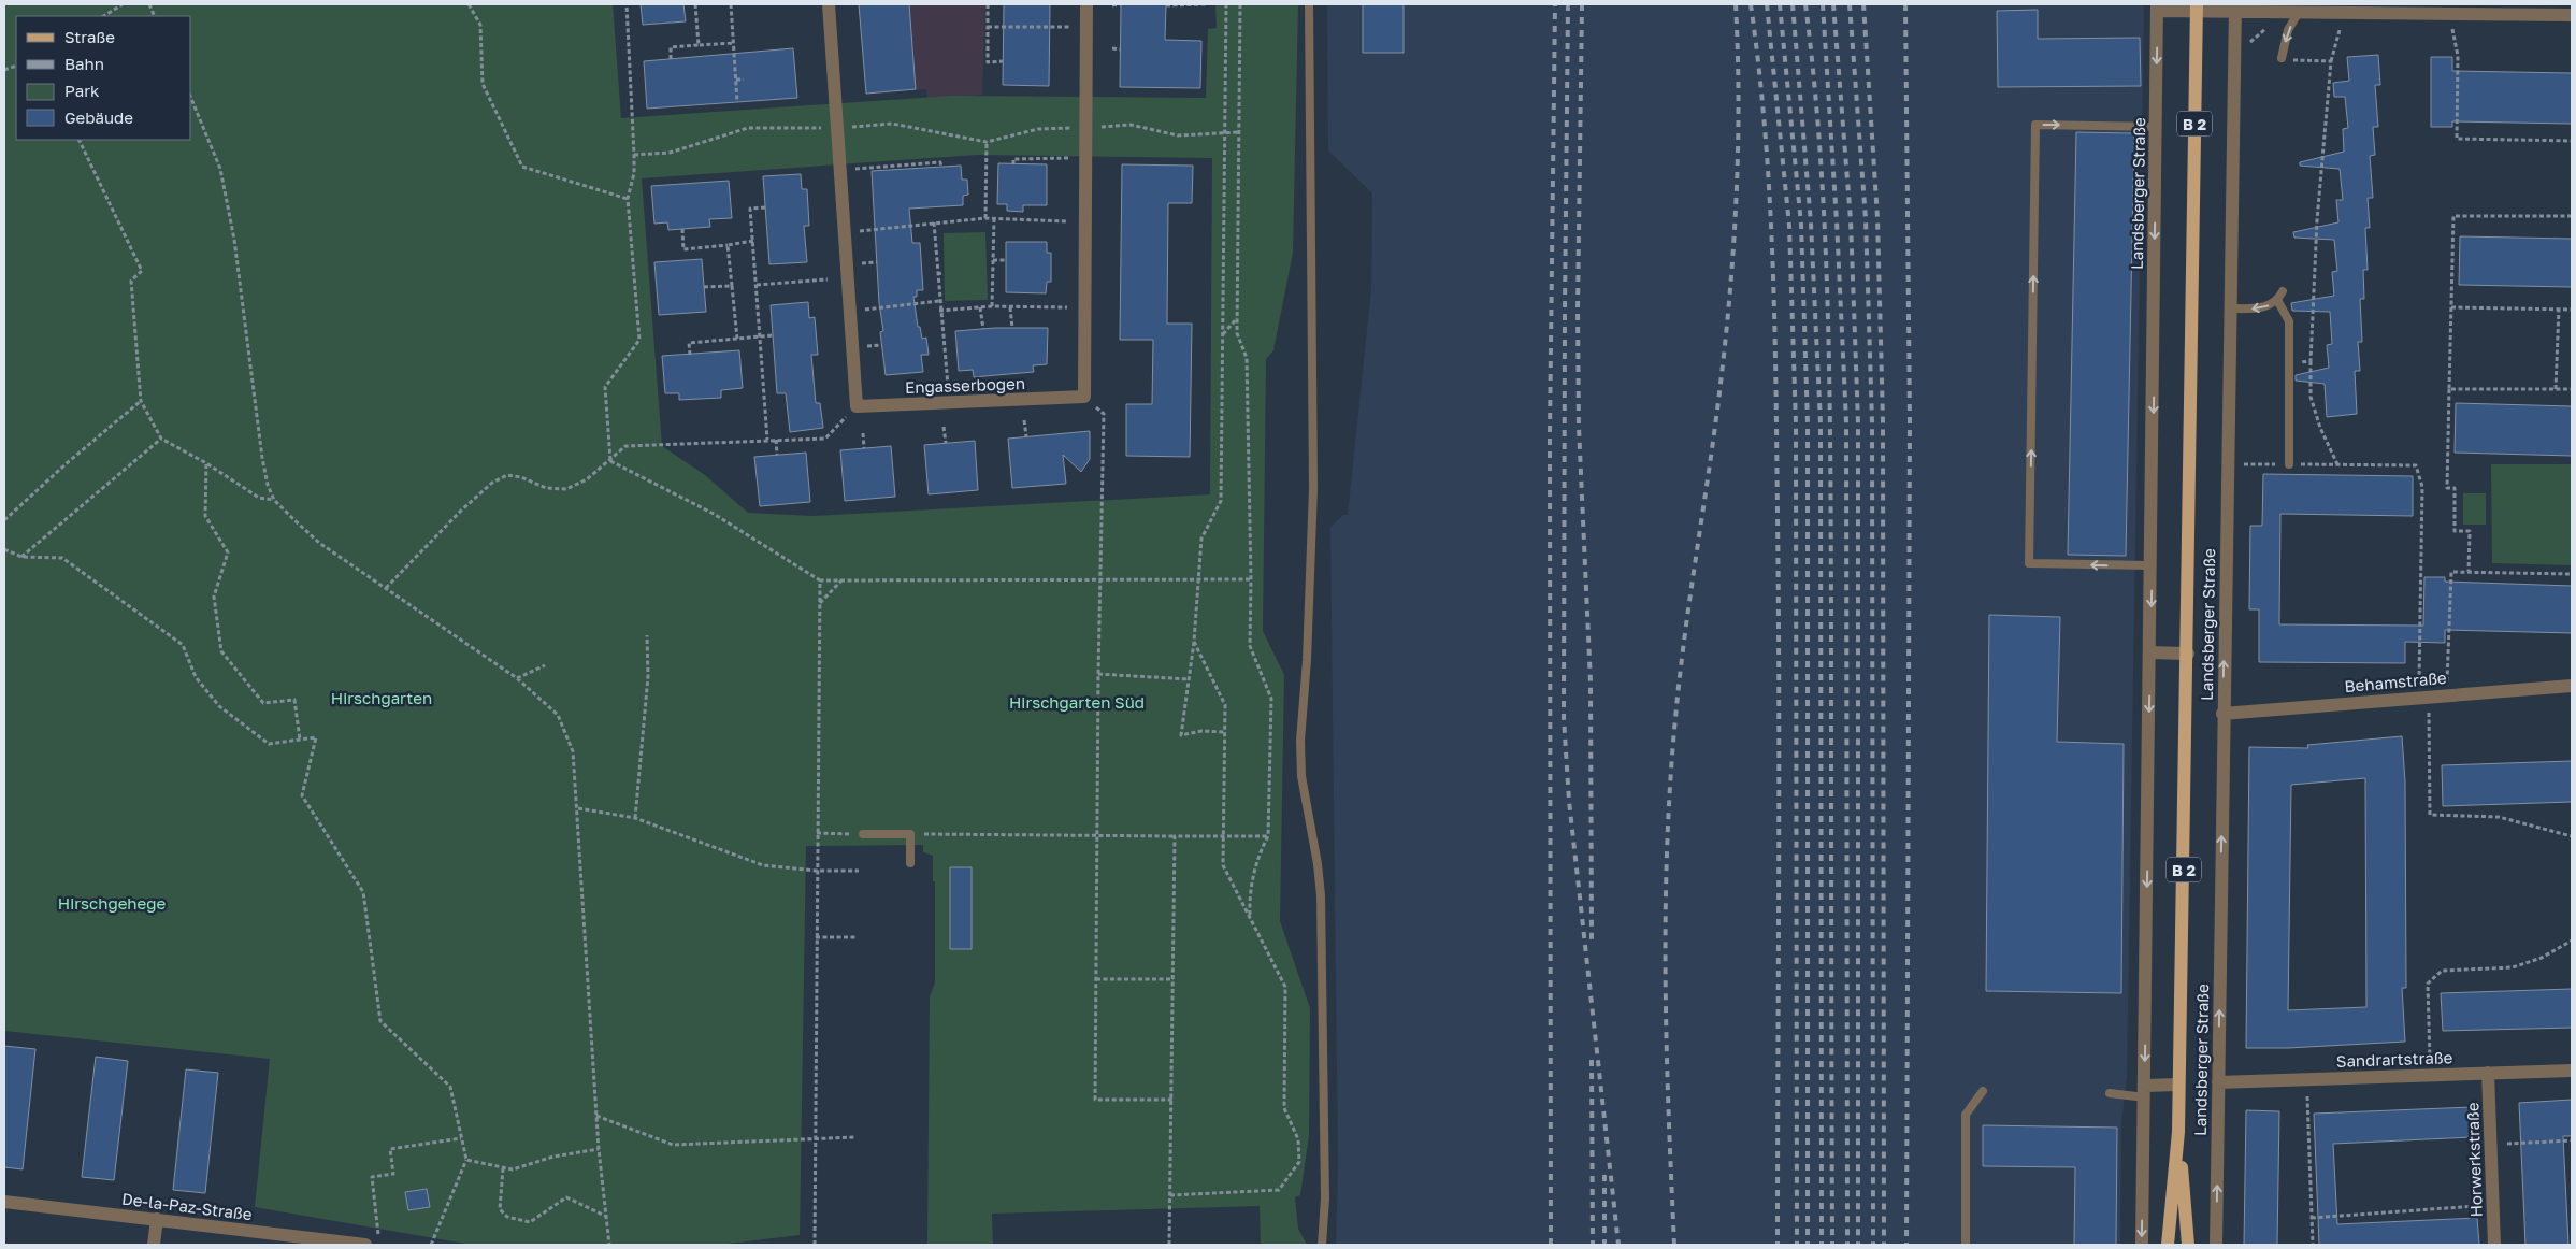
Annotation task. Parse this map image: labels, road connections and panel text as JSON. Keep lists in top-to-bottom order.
{
  "streets": {
    "main road": ["B 2", "Landsberger Straße"],
    "street": [
      "Engasserbogen",
      "Behamstraße",
      "Sandrartstraße",
      "Horwerkstraße",
      "De-la-Paz-Straße"
    ]
  },
  "crossings": [
    ["Landsberger Straße", "Behamstraße"],
    ["Landsberger Straße", "Sandrartstraße"],
    ["Sandrartstraße", "Horwerkstraße"]
  ],
  "parks": ["Hirschgarten", "Hirschgarten Süd", "Hirschgehege"],
  "legend": [
    "Straße",
    "Bahn",
    "Park",
    "Gebäude"
  ]
}
